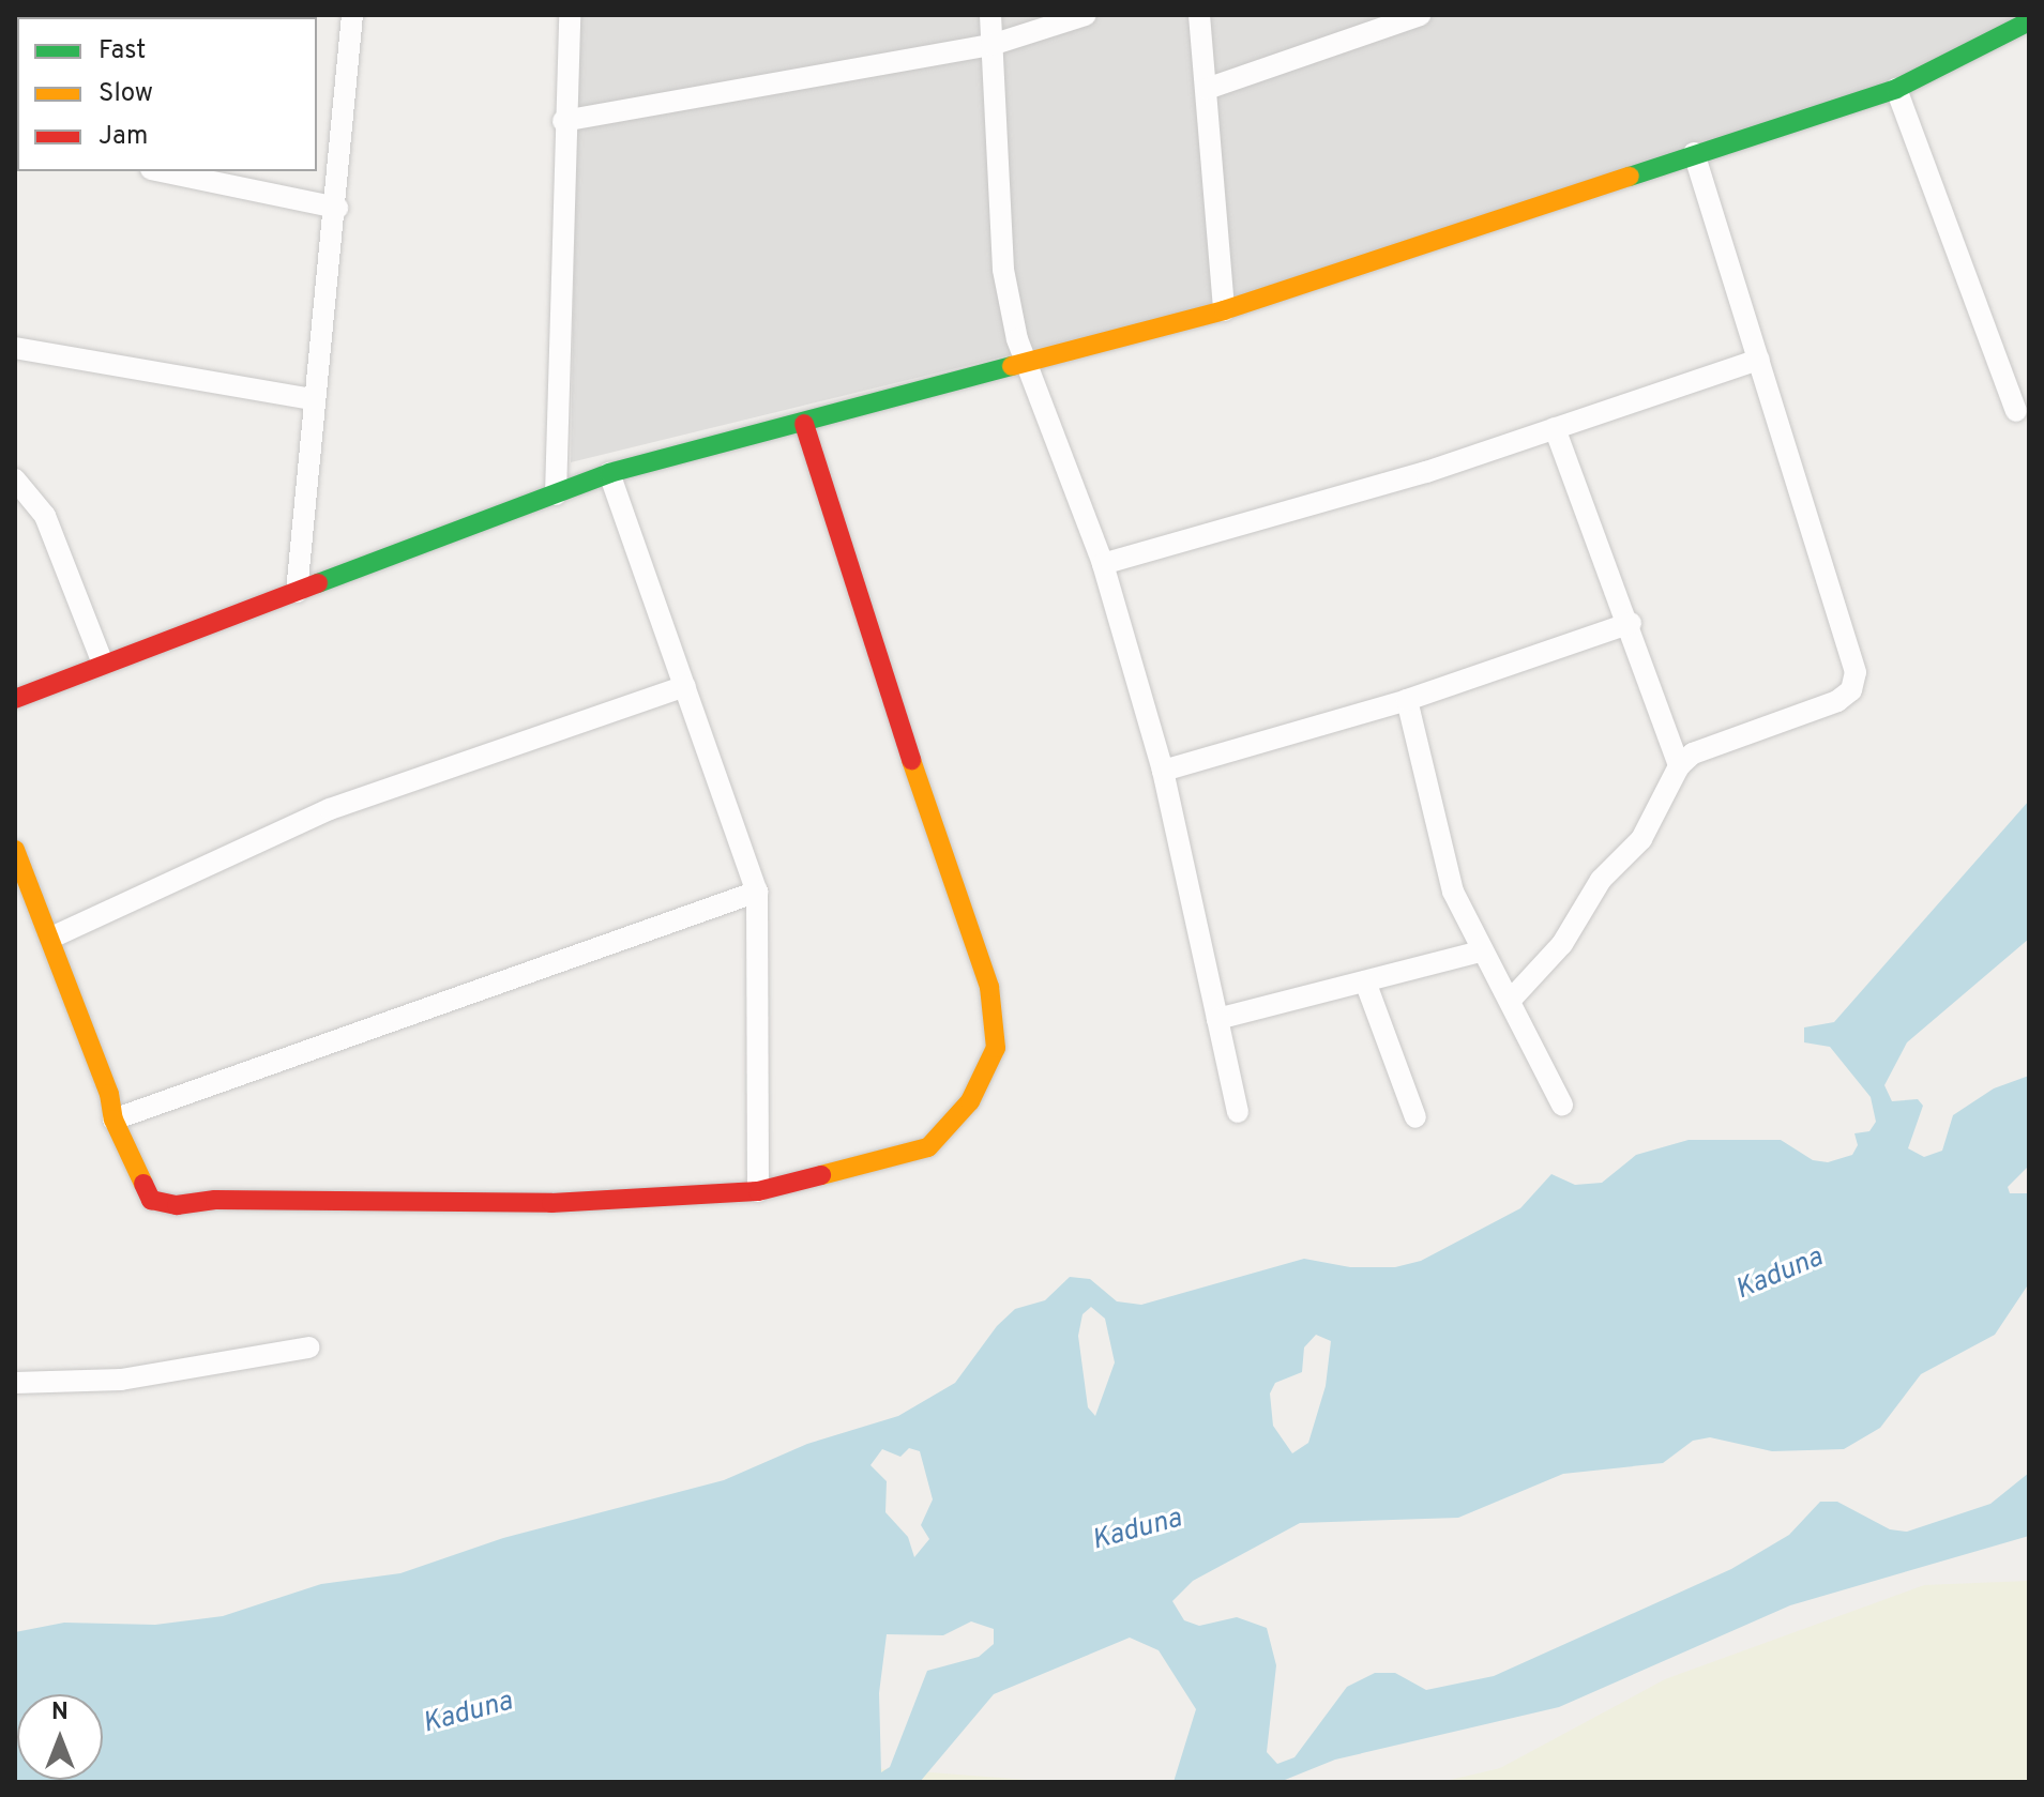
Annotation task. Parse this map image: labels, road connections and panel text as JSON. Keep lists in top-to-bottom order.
{
  "water": ["Kaduna"],
  "legend": ["Fast", "Slow", "Jam"],
  "north": "top"
}
